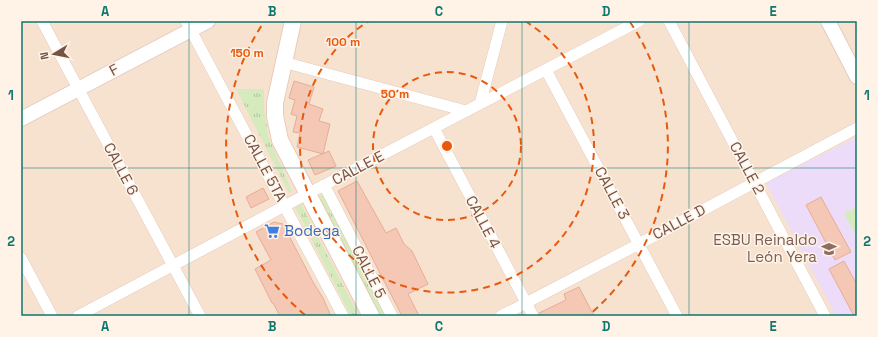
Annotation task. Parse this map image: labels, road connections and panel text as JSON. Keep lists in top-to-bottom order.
{
  "streets": {
    "main road": ["CALLE 5"],
    "street": [
      "F",
      "CALLE 5TA",
      "CALLE E",
      "CALLE 2",
      "CALLE 6",
      "CALLE 3",
      "CALLE 4",
      "CALLE D"
    ]
  },
  "crossings": [
    ["F", "CALLE 5TA"],
    ["F", "CALLE 6"],
    ["CALLE 5TA", "CALLE E"],
    ["CALLE E", "CALLE 6"],
    ["CALLE E", "CALLE 3"],
    ["CALLE E", "CALLE 4"],
    ["CALLE E", "CALLE 5"],
    ["CALLE 2", "CALLE D"],
    ["CALLE 3", "CALLE D"],
    ["CALLE 4", "CALLE D"]
  ],
  "places": {
    "supermarket": ["Bodega"],
    "school or university": ["ESBU Reinaldo León Yera"]
  },
  "north": "left",
  "grid": {
    "columns": [
      "A",
      "B",
      "C",
      "D",
      "E"
    ],
    "rows": ["1", "2"]
  },
  "rings": ["100 m", "150 m", "50 m"]
}
